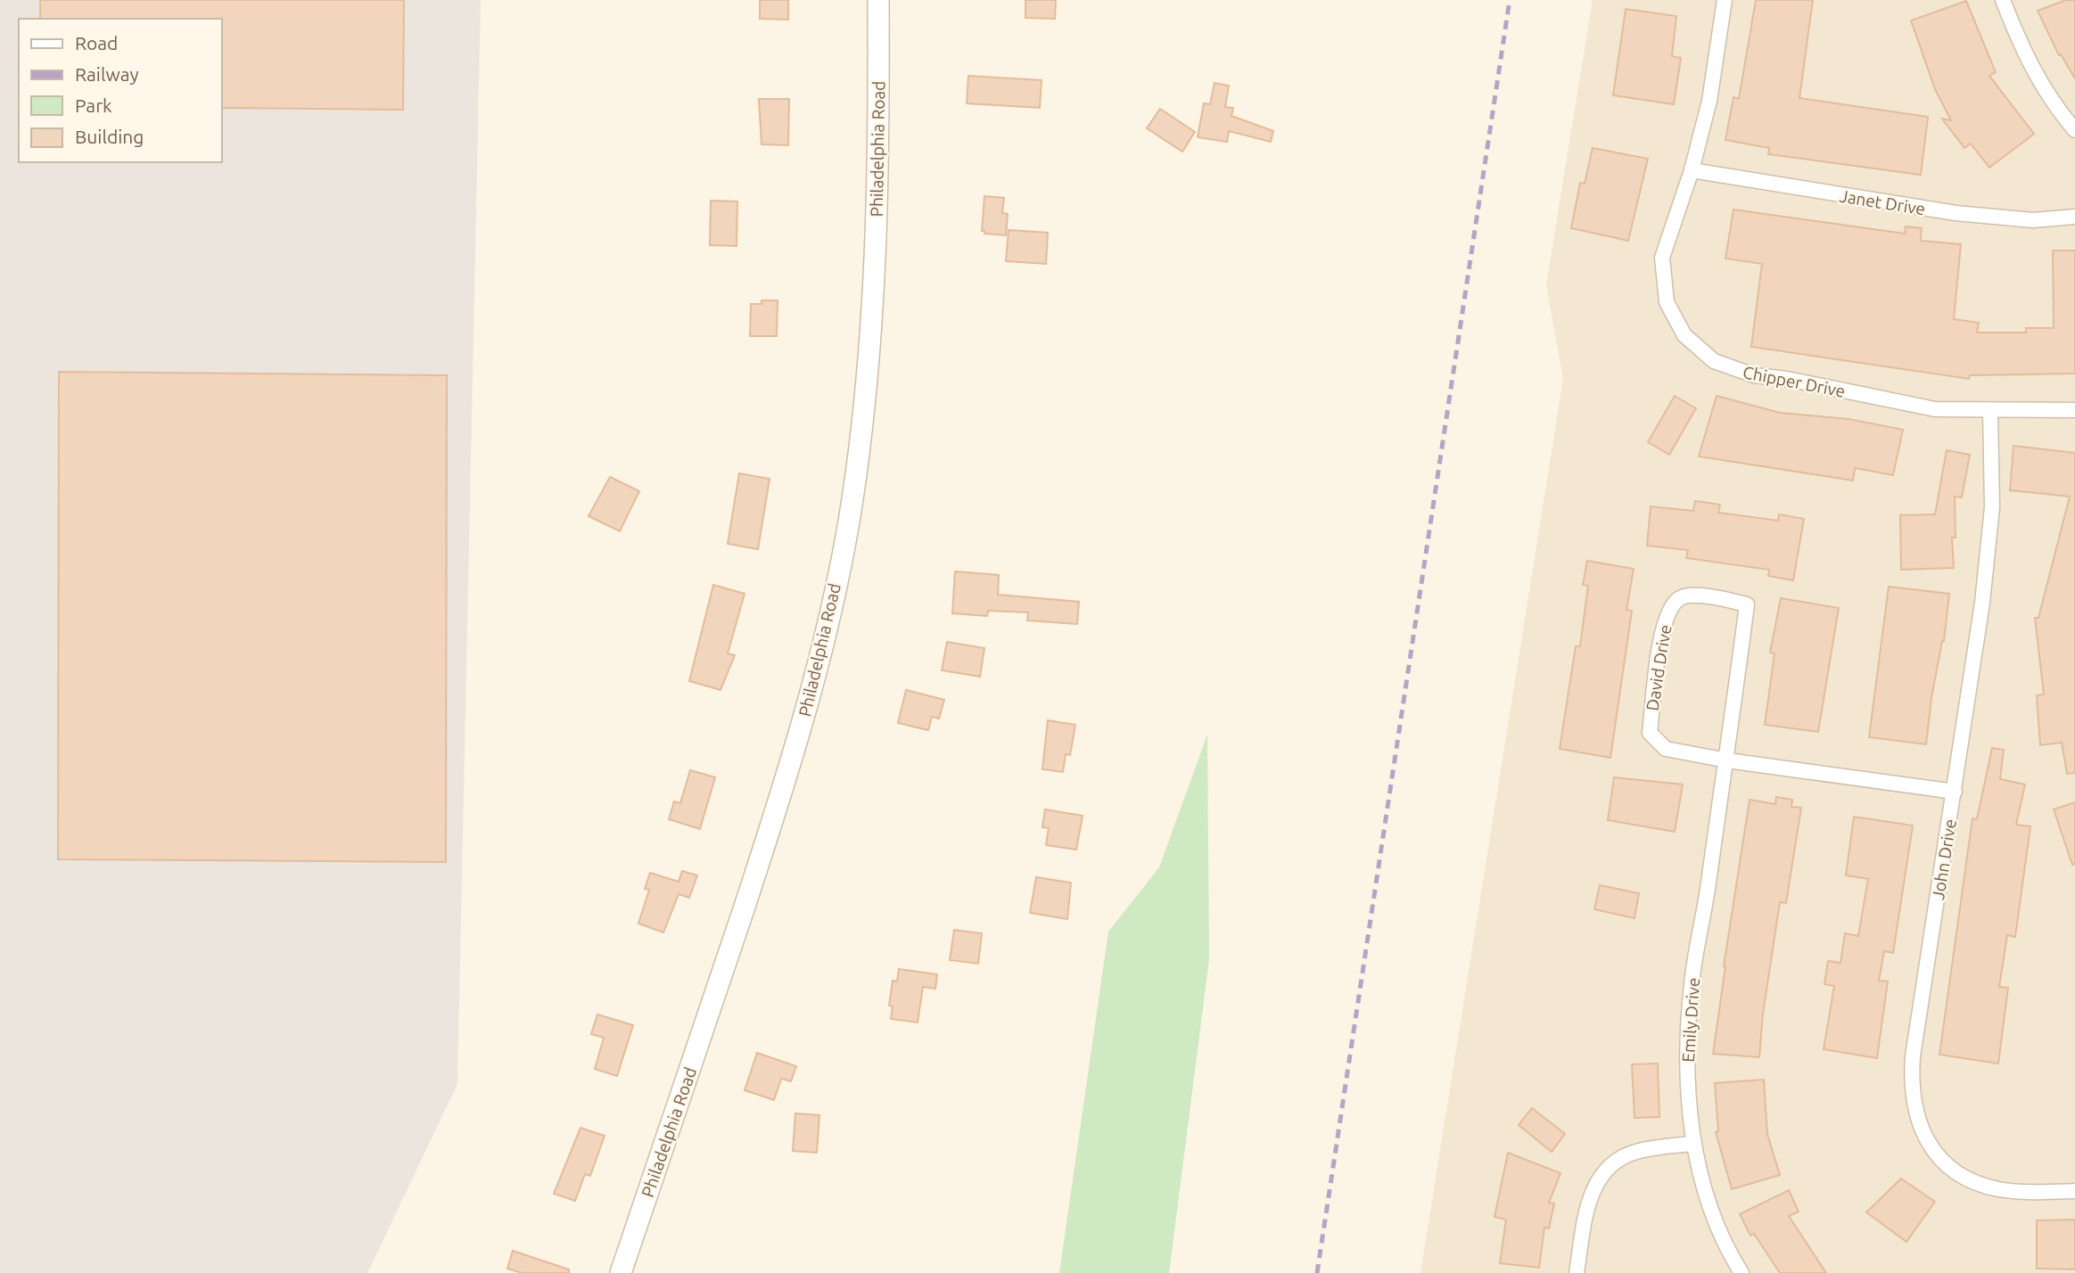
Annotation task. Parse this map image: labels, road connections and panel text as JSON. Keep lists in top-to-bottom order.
{
  "streets": {
    "main road": ["Philadelphia Road"],
    "street": [
      "Janet Drive",
      "Chipper Drive",
      "David Drive",
      "John Drive",
      "Emily Drive"
    ]
  },
  "crossings": [
    ["Janet Drive", "Chipper Drive"],
    ["Chipper Drive", "John Drive"],
    ["David Drive", "John Drive"],
    ["David Drive", "Emily Drive"]
  ],
  "legend": [
    "Road",
    "Railway",
    "Park",
    "Building"
  ]
}
